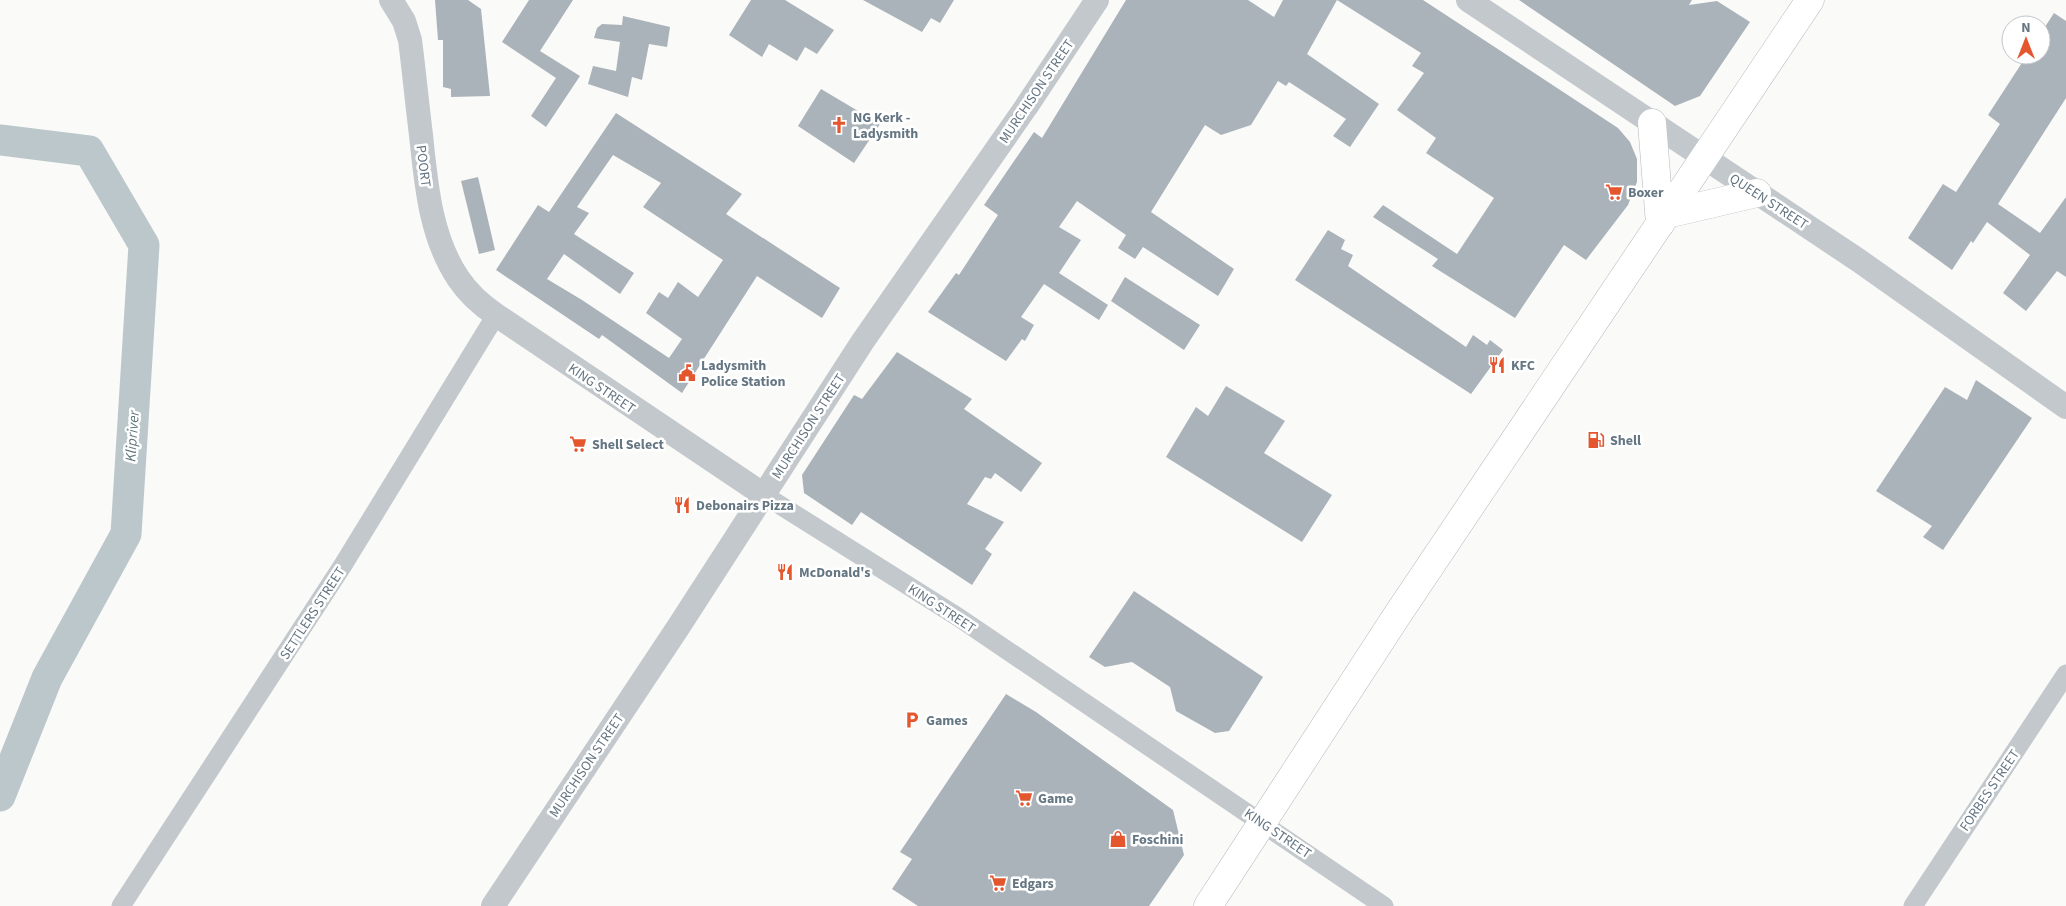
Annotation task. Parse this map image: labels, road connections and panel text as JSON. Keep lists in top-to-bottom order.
{
  "streets": {
    "street": [
      "MURCHISON STREET",
      "POORT",
      "QUEEN STREET",
      "KING STREET",
      "SETTLERS STREET",
      "FORBES STREET"
    ]
  },
  "crossings": [
    ["MURCHISON STREET", "KING STREET"],
    ["POORT", "KING STREET"],
    ["POORT", "SETTLERS STREET"],
    ["KING STREET", "SETTLERS STREET"]
  ],
  "water": ["Klipriver"],
  "places": {
    "church": ["NG Kerk - Ladysmith"],
    "supermarket": [
      "Boxer",
      "Shell Select",
      "Game",
      "Edgars"
    ],
    "restaurant": ["KFC", "Debonairs Pizza", "McDonald's"],
    "public building": ["Ladysmith Police Station"],
    "fuel station": ["Shell"],
    "parking": ["Games"],
    "shop": ["Foschini"]
  },
  "north": "top"
}
